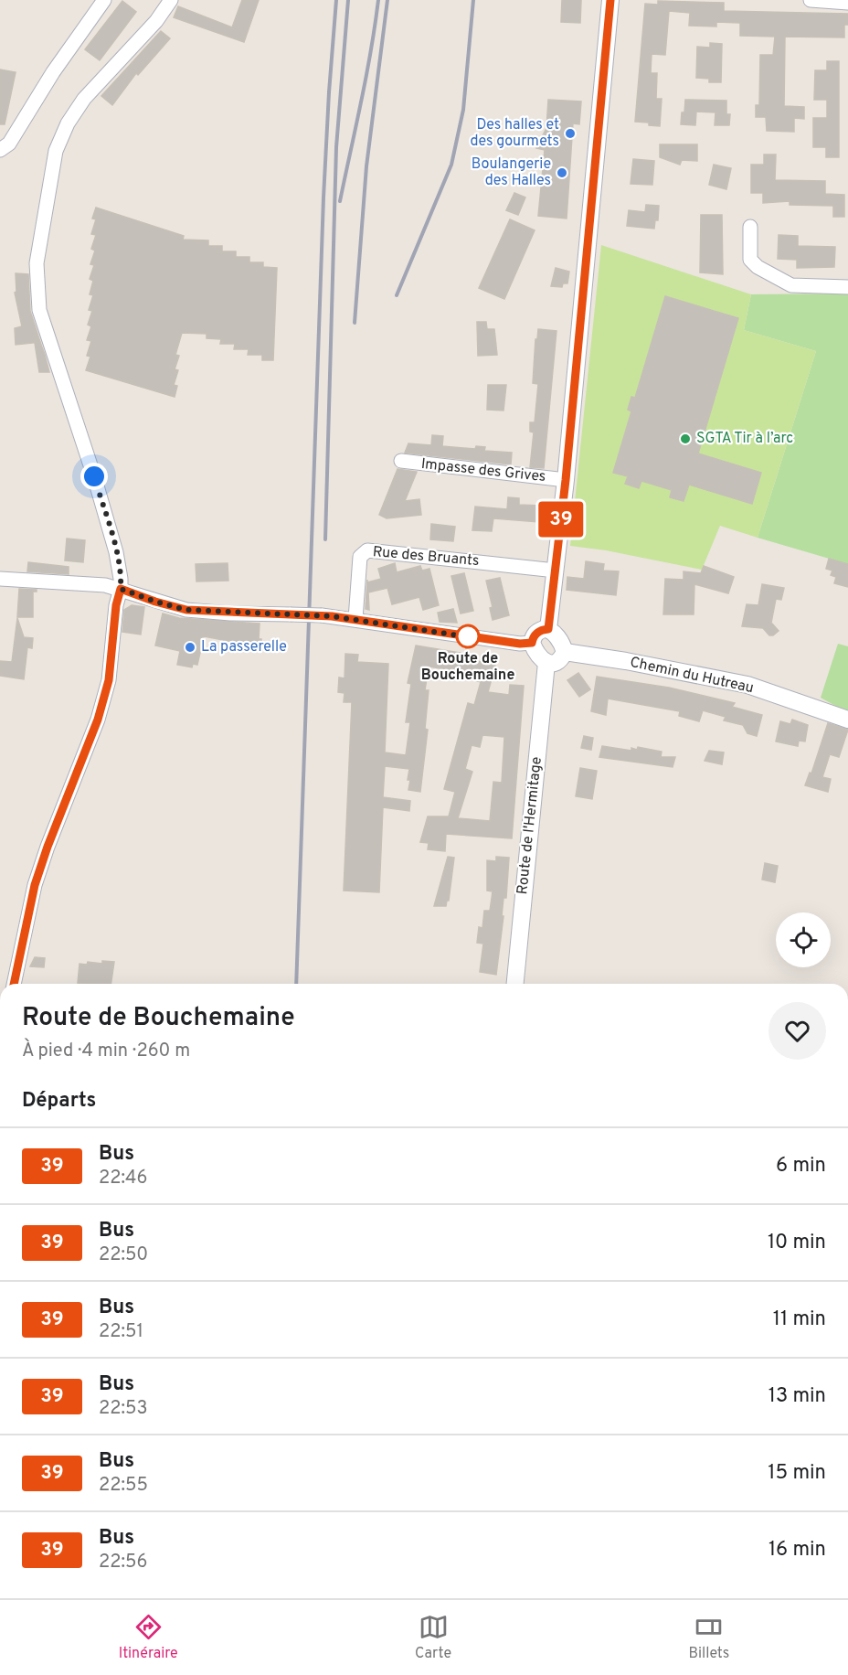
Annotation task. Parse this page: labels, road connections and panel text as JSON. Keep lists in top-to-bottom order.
{
  "streets": {
    "street": [
      "Impasse des Grives",
      "Rue des Bruants",
      "Chemin du Hutreau",
      "Route de l'Hermitage"
    ]
  },
  "crossings": [
    ["Chemin du Hutreau", "Route de l'Hermitage"]
  ],
  "places": [
    "Des halles et des gourmets",
    "Boulangerie des Halles",
    "SGTA Tir à l’arc",
    "Route de Bouchemaine",
    "La passerelle"
  ],
  "lines": ["bus line 39"],
  "page": {
    "on_map": "39",
    "heading": [
      ["Route de Bouchemaine", "À pied · 4 min · 260 m"],
      "Départs"
    ],
    "list": [
      {
        "mark": "39",
        "name": "Bus",
        "note": "22:46",
        "value": "6 min"
      },
      {
        "mark": "39",
        "name": "Bus",
        "note": "22:50",
        "value": "10 min"
      },
      {
        "mark": "39",
        "name": "Bus",
        "note": "22:51",
        "value": "11 min"
      },
      {
        "mark": "39",
        "name": "Bus",
        "note": "22:53",
        "value": "13 min"
      },
      {
        "mark": "39",
        "name": "Bus",
        "note": "22:55",
        "value": "15 min"
      },
      {
        "mark": "39",
        "name": "Bus",
        "note": "22:56",
        "value": "16 min"
      }
    ],
    "tabs": ["Itinéraire", "Carte", "Billets"]
  }
}
